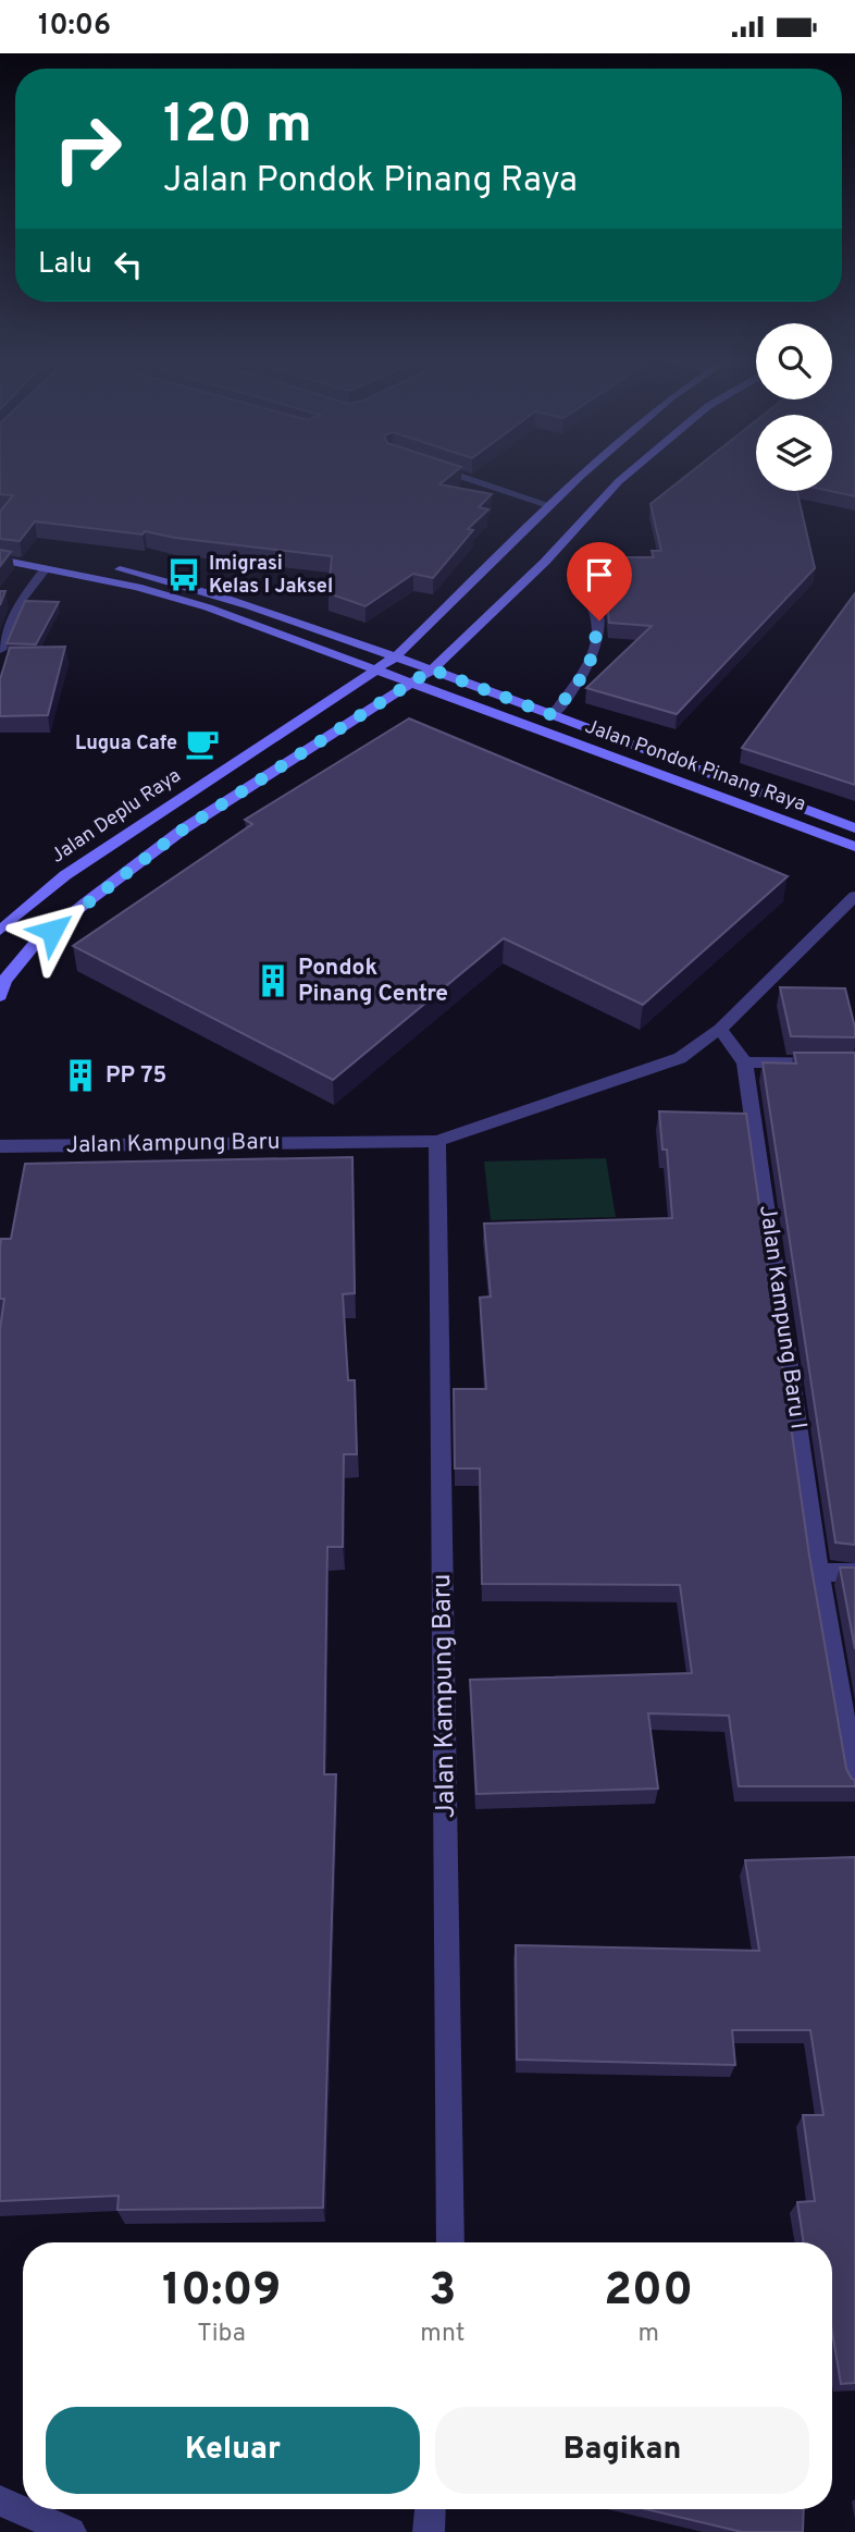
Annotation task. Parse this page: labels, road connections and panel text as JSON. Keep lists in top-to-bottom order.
{
  "streets": {
    "main road": ["Jalan Pondok Pinang Raya", "Jalan Deplu Raya"],
    "street": ["Jalan Kampung Baru", "Jalan Kampung Baru I"]
  },
  "crossings": [
    ["Jalan Pondok Pinang Raya", "Jalan Deplu Raya"]
  ],
  "places": {
    "bus stop": ["Imigrasi Kelas I Jaksel"],
    "cafe": ["Lugua Cafe"],
    "building": ["Pondok Pinang Centre", "PP 75"]
  },
  "page": {
    "status": "10:06",
    "turn": ["120 m", "Jalan Pondok Pinang Raya"],
    "then": "Lalu",
    "eta": [
      "10:09",
      "Tiba",
      "3",
      "mnt",
      "200",
      "m"
    ],
    "buttons": ["Keluar", "Bagikan"]
  }
}
